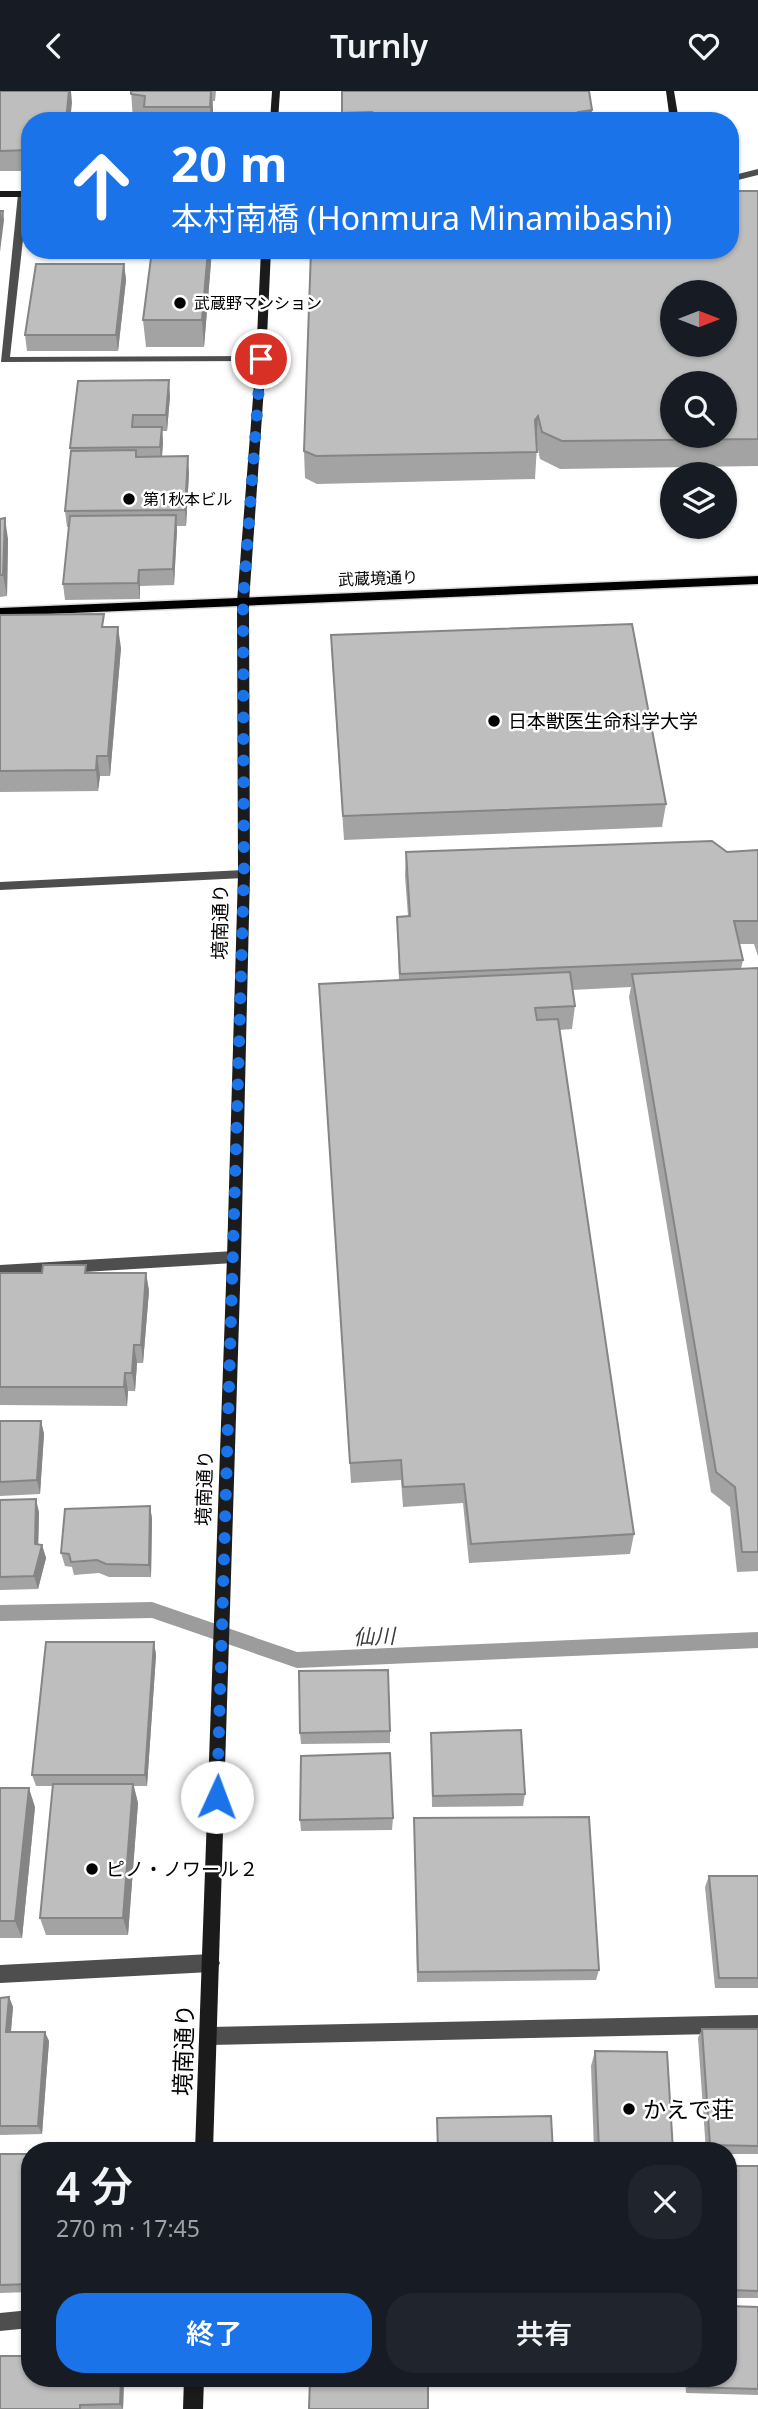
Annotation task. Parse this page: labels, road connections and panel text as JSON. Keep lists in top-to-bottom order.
{
  "streets": {
    "main road": ["武蔵境通り"],
    "street": ["境南通り"]
  },
  "crossings": [
    ["武蔵境通り", "境南通り"]
  ],
  "water": ["仙川"],
  "places": [
    "武蔵野マンション",
    "第1秋本ビル",
    "日本獣医生命科学大学",
    "ピノ・ノワール２",
    "かえで荘"
  ],
  "north": "right",
  "page": {
    "header": "Turnly",
    "turn": ["20 m", "本村南橋 (Honmura Minamibashi)"],
    "heading": ["4 分", "270 m · 17:45"],
    "buttons": ["終了", "共有"]
  }
}
